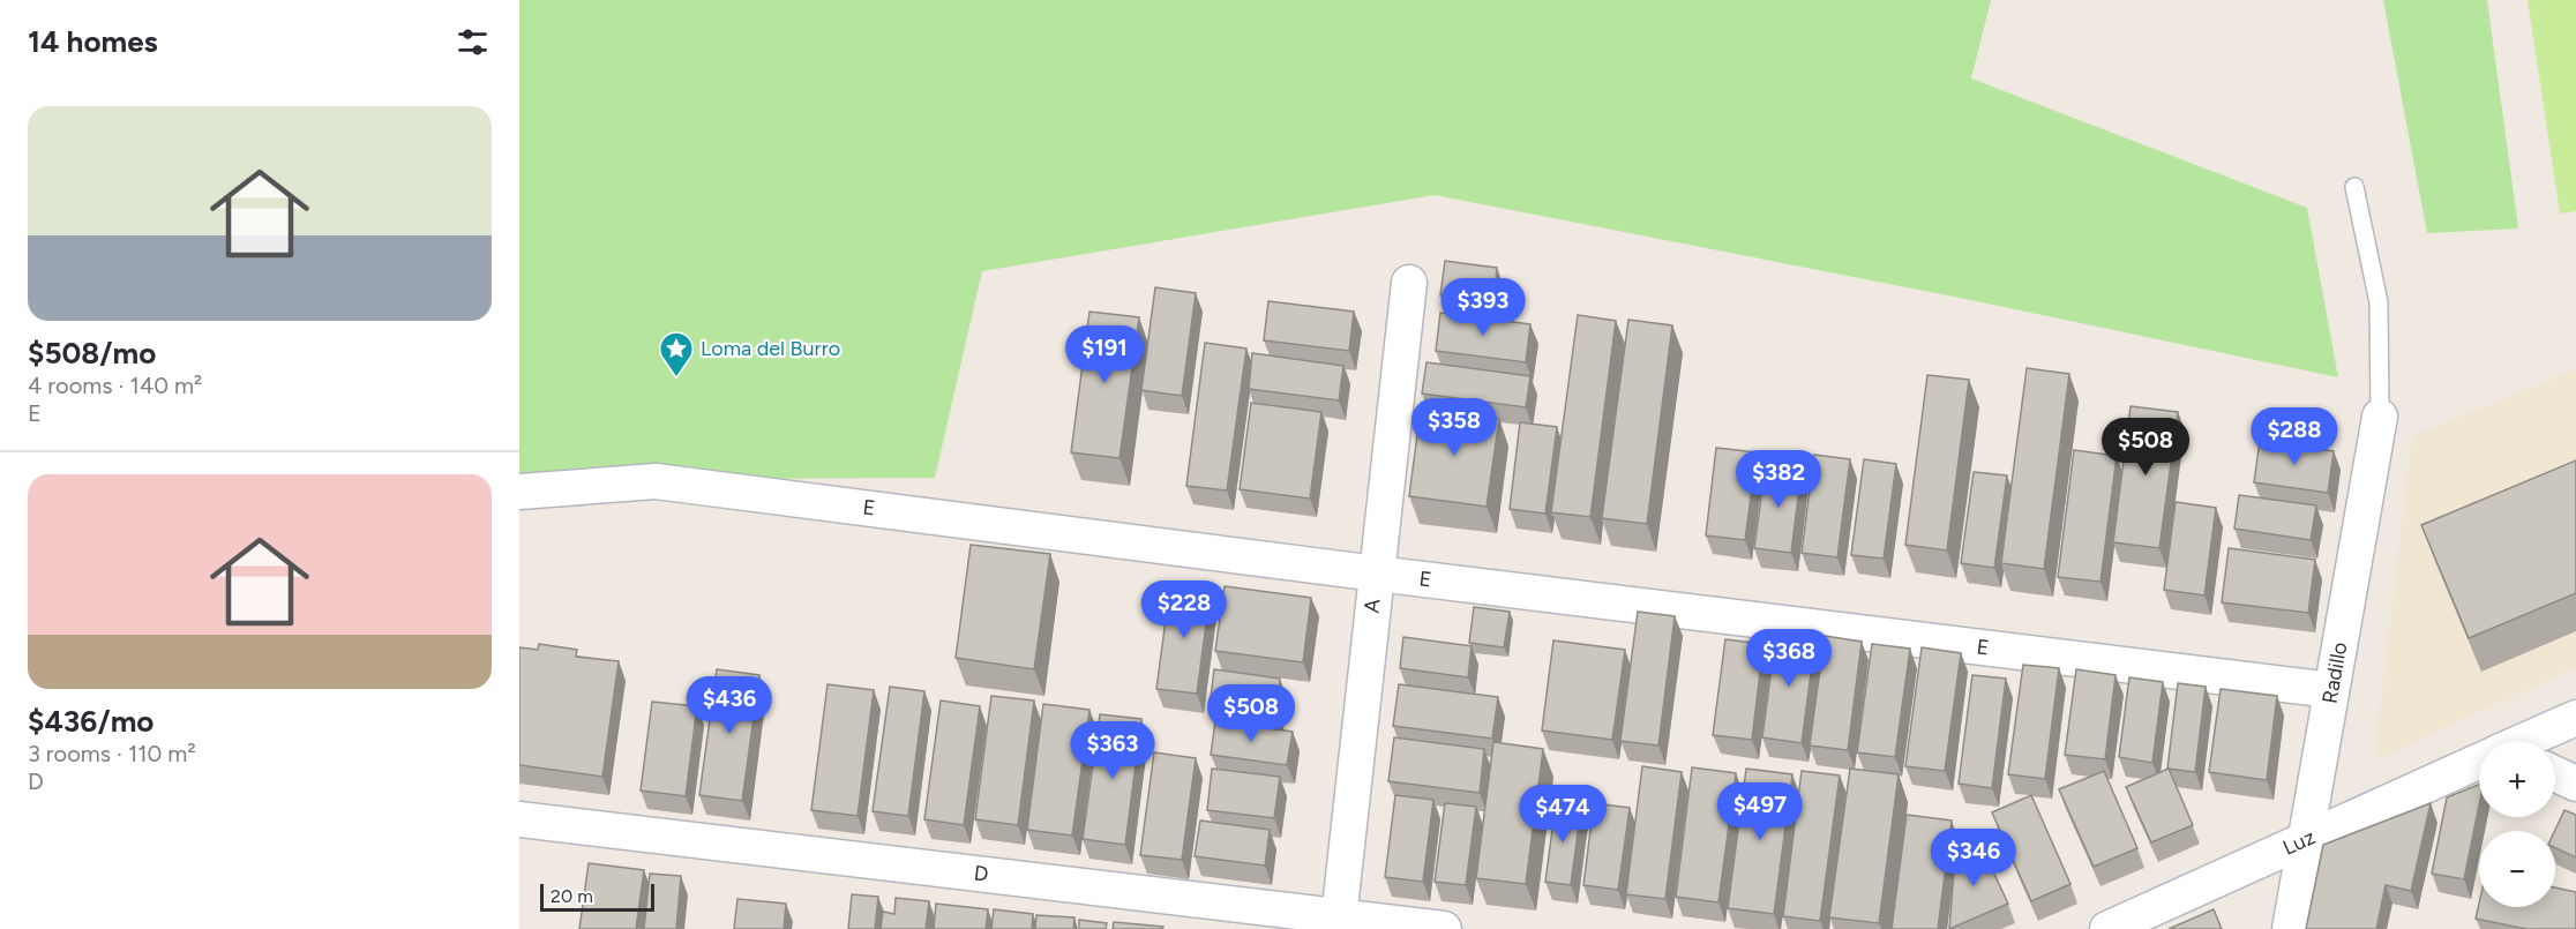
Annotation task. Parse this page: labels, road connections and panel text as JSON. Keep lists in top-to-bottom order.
{
  "streets": {
    "street": [
      "E",
      "A",
      "Radillo",
      "Luz",
      "D"
    ]
  },
  "crossings": [
    ["E", "A"],
    ["E", "Radillo"],
    ["A", "D"],
    ["Radillo", "Luz"]
  ],
  "places": {
    "place": ["Loma del Burro"]
  },
  "scale_bar": "20 m",
  "page": {
    "heading": "14 homes",
    "list": [
      {
        "name": "$508/mo",
        "note": "4 rooms · 140 m² · E"
      },
      {
        "name": "$436/mo",
        "note": "3 rooms · 110 m² · D"
      }
    ],
    "price": [
      "$393",
      "$191",
      "$358",
      "$288",
      "$508",
      "$382",
      "$228",
      "$368",
      "$436",
      "$508",
      "$363",
      "$497",
      "$474",
      "$346"
    ],
    "map_buttons": ["+", "−"],
    "scale": "20 m"
  }
}
